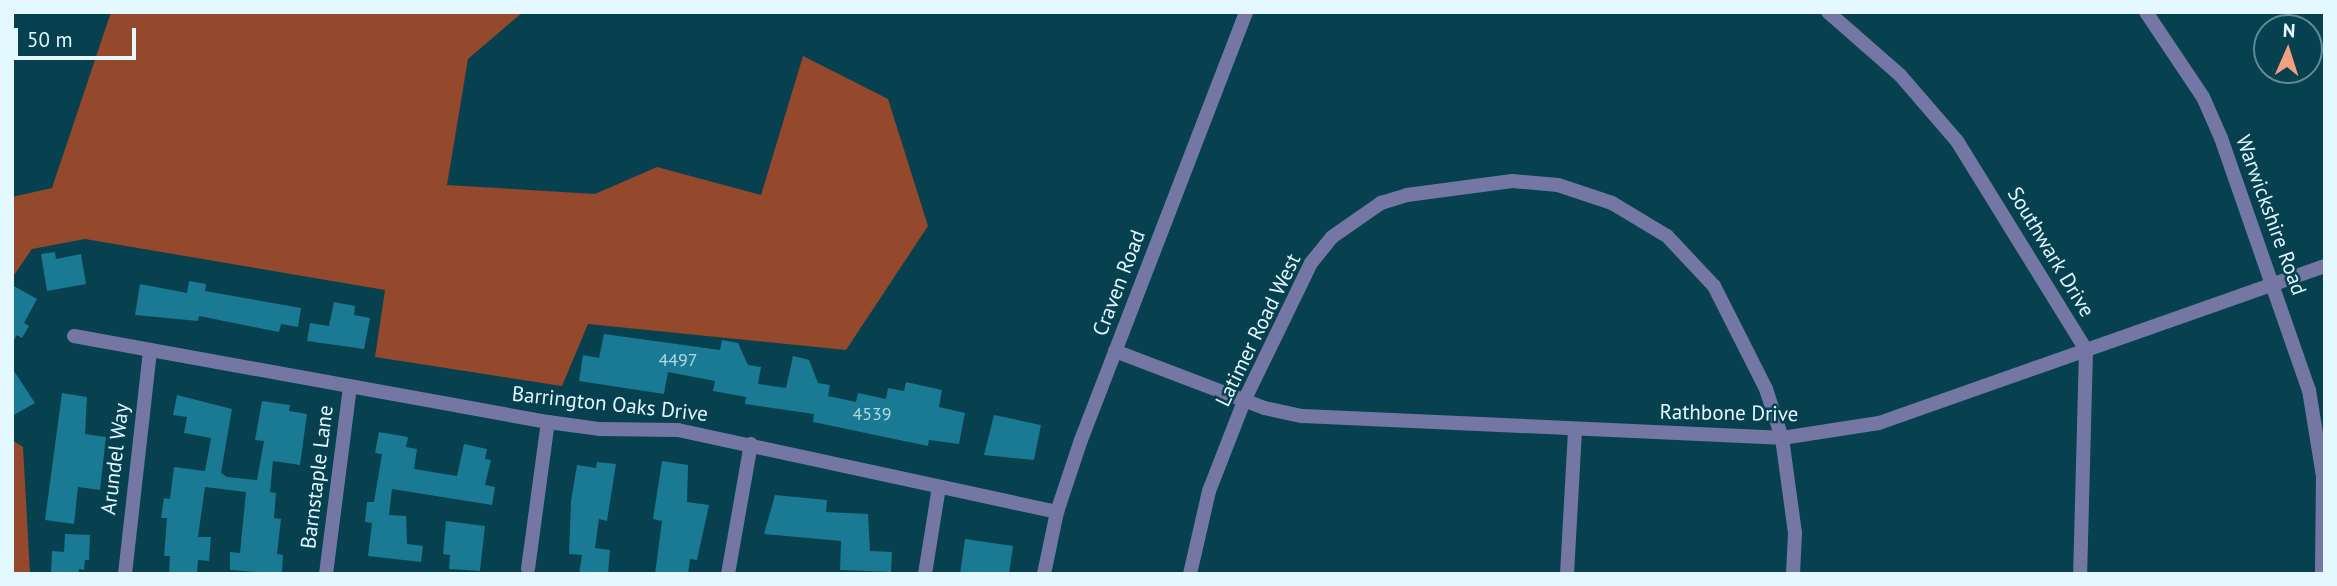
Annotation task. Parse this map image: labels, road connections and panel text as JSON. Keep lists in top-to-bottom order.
{
  "streets": {
    "street": [
      "Warwickshire Road",
      "Southwark Drive",
      "Craven Road",
      "Latimer Road West",
      "Barrington Oaks Drive",
      "Rathbone Drive",
      "Arundel Way",
      "Barnstaple Lane"
    ]
  },
  "crossings": [
    ["Warwickshire Road", "Rathbone Drive"],
    ["Southwark Drive", "Rathbone Drive"],
    ["Craven Road", "Barrington Oaks Drive"],
    ["Craven Road", "Rathbone Drive"],
    ["Latimer Road West", "Rathbone Drive"],
    ["Barrington Oaks Drive", "Arundel Way"],
    ["Barrington Oaks Drive", "Barnstaple Lane"]
  ],
  "house_numbers": ["4497", "4539"],
  "scale_bar": "50 m",
  "north": "top"
}
